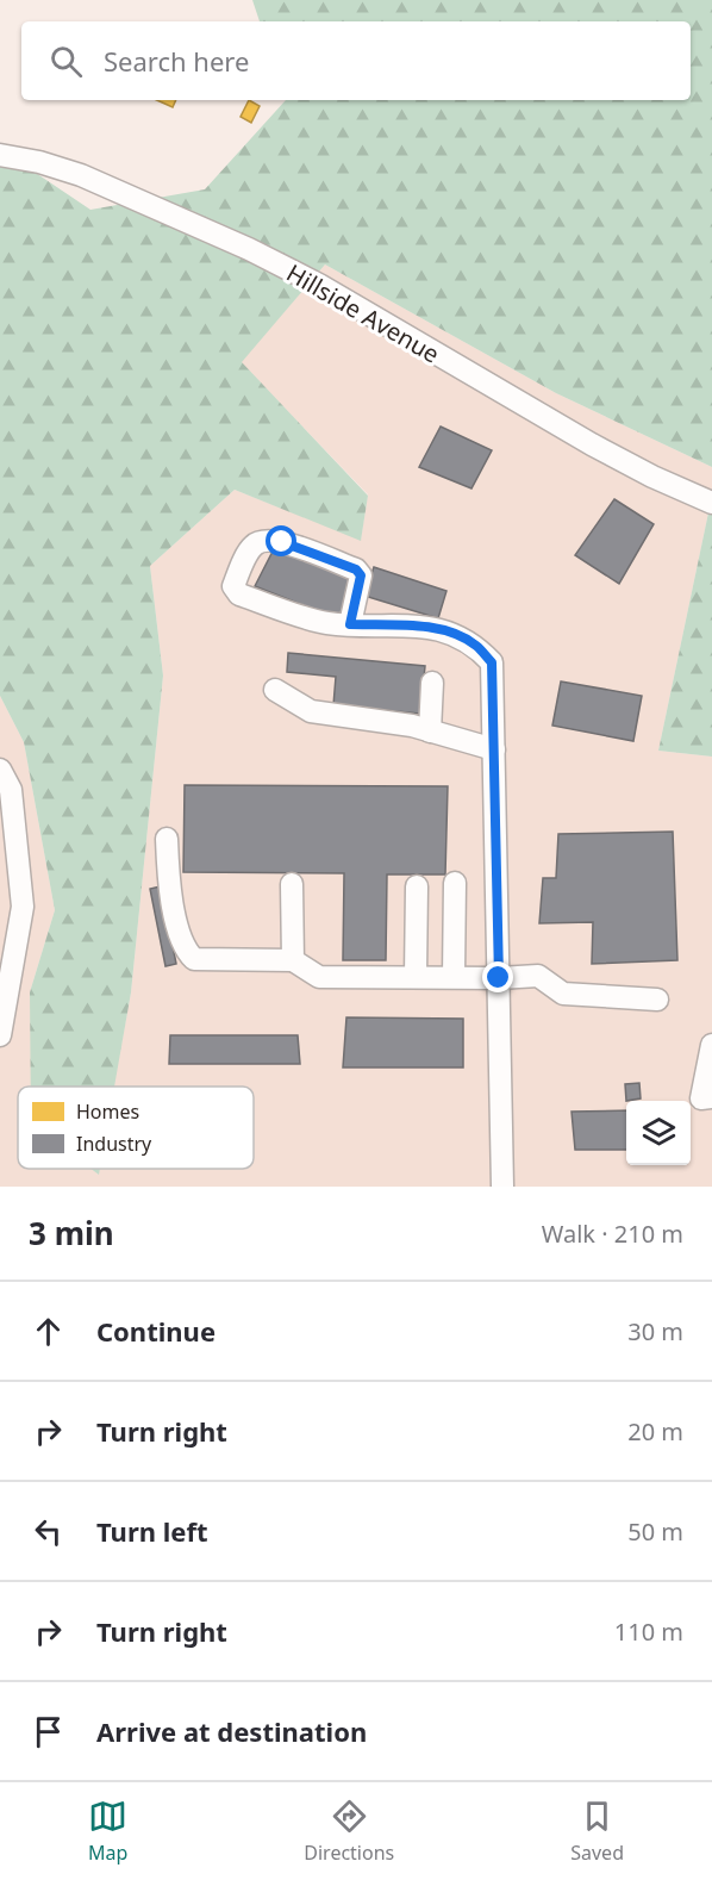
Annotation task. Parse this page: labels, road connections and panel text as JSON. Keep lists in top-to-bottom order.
{
  "streets": {
    "street": ["Hillside Avenue"]
  },
  "legend": ["Homes", "Industry"],
  "page": {
    "search": "Search here",
    "heading": ["3 min", "Walk · 210 m"],
    "list": [
      ["Continue", "30 m"],
      ["Turn right", "20 m"],
      ["Turn left", "50 m"],
      ["Turn right", "110 m"],
      "Arrive at destination"
    ],
    "nav": ["Map", "Directions", "Saved"]
  }
}
